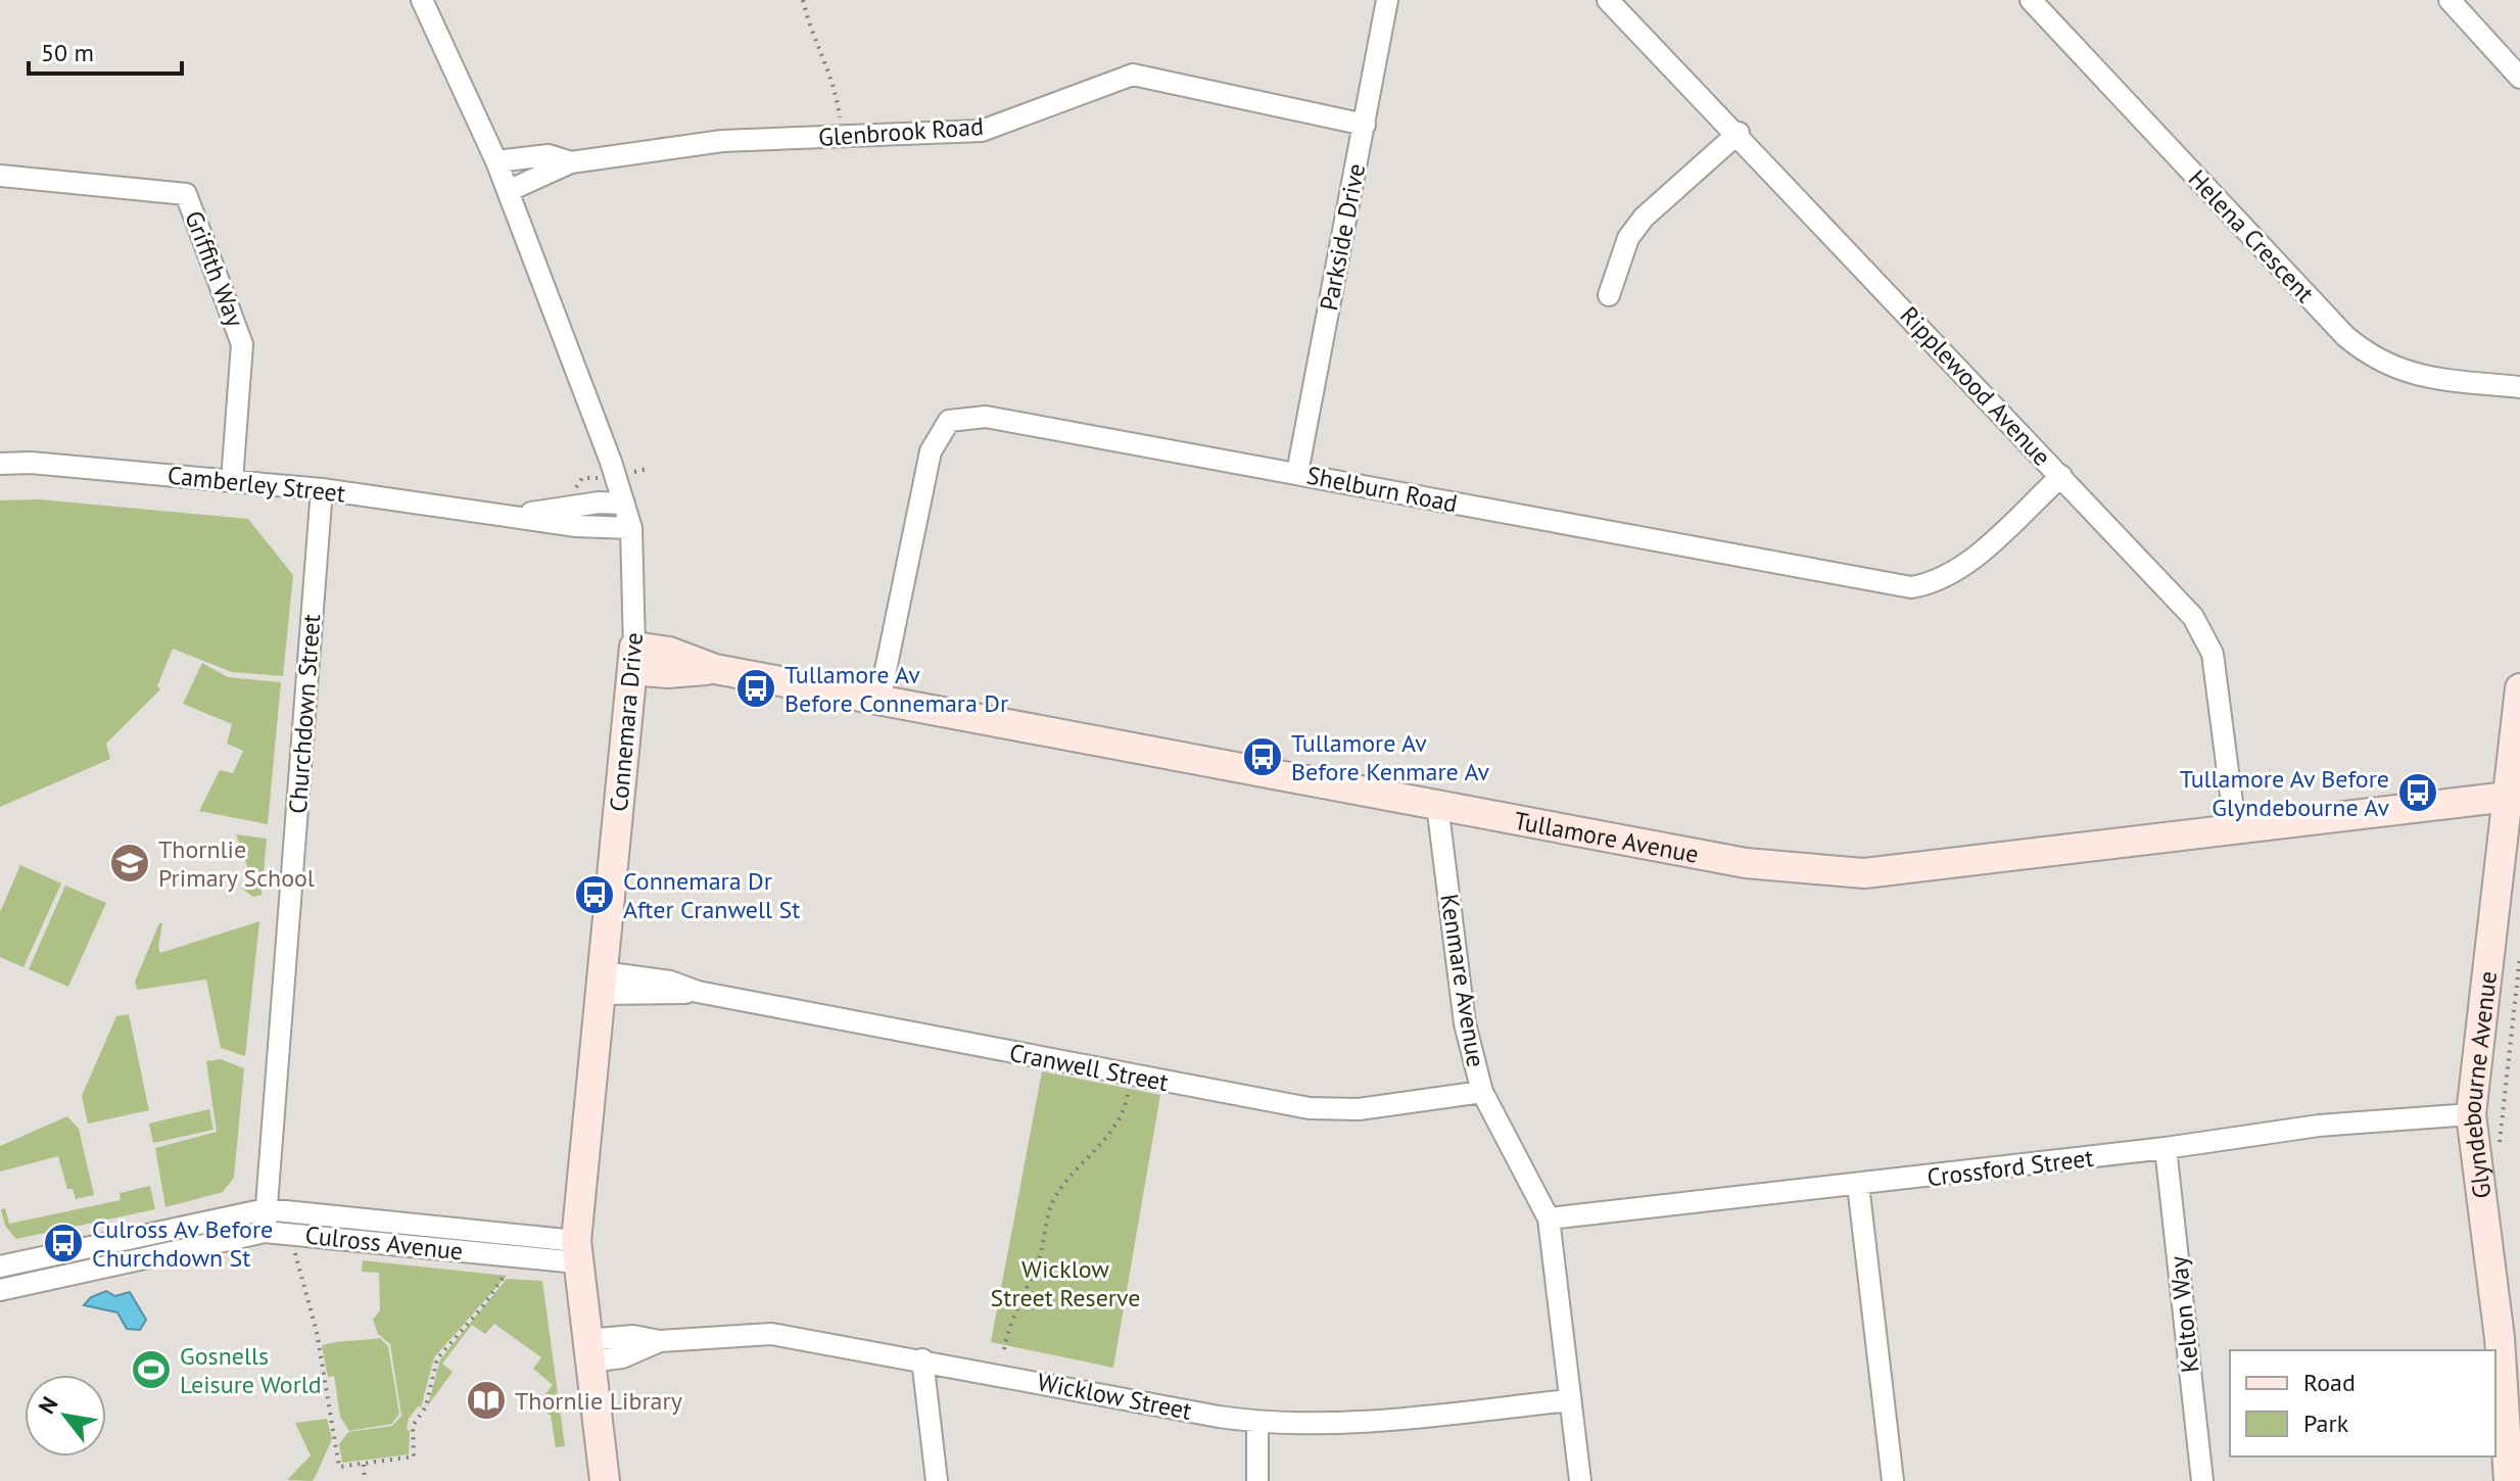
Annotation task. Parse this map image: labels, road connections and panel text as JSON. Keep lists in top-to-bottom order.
{
  "streets": {
    "street": [
      "Glenbrook Road",
      "Helena Crescent",
      "Parkside Drive",
      "Griffith Way",
      "Ripplewood Avenue",
      "Camberley Street",
      "Shelburn Road",
      "Churchdown Street",
      "Connemara Drive",
      "Tullamore Avenue",
      "Kenmare Avenue",
      "Cranwell Street",
      "Glyndebourne Avenue",
      "Crossford Street",
      "Culross Avenue",
      "Kelton Way",
      "Wicklow Street"
    ]
  },
  "crossings": [
    ["Glenbrook Road", "Parkside Drive"],
    ["Glenbrook Road", "Connemara Drive"],
    ["Parkside Drive", "Shelburn Road"],
    ["Griffith Way", "Camberley Street"],
    ["Ripplewood Avenue", "Shelburn Road"],
    ["Ripplewood Avenue", "Tullamore Avenue"],
    ["Camberley Street", "Churchdown Street"],
    ["Camberley Street", "Connemara Drive"],
    ["Shelburn Road", "Tullamore Avenue"],
    ["Churchdown Street", "Culross Avenue"],
    ["Connemara Drive", "Tullamore Avenue"],
    ["Connemara Drive", "Cranwell Street"],
    ["Connemara Drive", "Culross Avenue"],
    ["Connemara Drive", "Wicklow Street"],
    ["Tullamore Avenue", "Kenmare Avenue"],
    ["Tullamore Avenue", "Glyndebourne Avenue"],
    ["Kenmare Avenue", "Cranwell Street"],
    ["Kenmare Avenue", "Crossford Street"],
    ["Kenmare Avenue", "Wicklow Street"],
    ["Glyndebourne Avenue", "Crossford Street"],
    ["Crossford Street", "Kelton Way"]
  ],
  "parks": ["Wicklow Street Reserve"],
  "places": {
    "bus stop": [
      "Tullamore Av Before Connemara Dr",
      "Tullamore Av Before Kenmare Av",
      "Tullamore Av Before Glyndebourne Av",
      "Connemara Dr After Cranwell St",
      "Culross Av Before Churchdown St"
    ],
    "school or university": ["Thornlie Primary School"],
    "sports": ["Gosnells Leisure World"],
    "library": ["Thornlie Library"]
  },
  "legend": ["Road", "Park"],
  "scale_bar": "50 m",
  "north": "top left"
}
